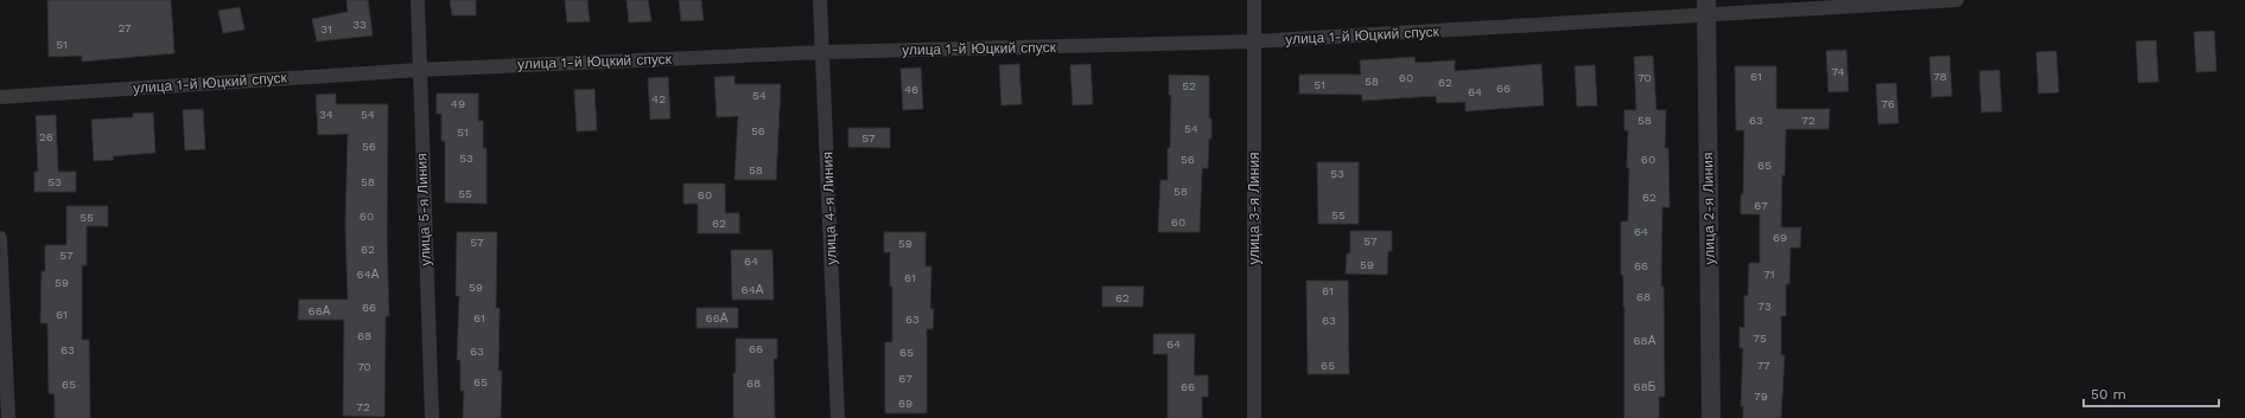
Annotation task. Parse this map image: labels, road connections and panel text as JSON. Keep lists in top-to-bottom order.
{
  "streets": {
    "street": [
      "улица 1-й Юцкий спуск",
      "улица 4-я Линия",
      "улица 3-я Линия",
      "улица 2-я Линия",
      "улица 5-я Линия"
    ]
  },
  "crossings": [
    ["улица 1-й Юцкий спуск", "улица 4-я Линия"],
    ["улица 1-й Юцкий спуск", "улица 3-я Линия"],
    ["улица 1-й Юцкий спуск", "улица 2-я Линия"],
    ["улица 1-й Юцкий спуск", "улица 5-я Линия"]
  ],
  "house_numbers": [
    "33",
    "27",
    "31",
    "51",
    "74",
    "61",
    "78",
    "60",
    "70",
    "58",
    "62",
    "51",
    "52",
    "66",
    "46",
    "64",
    "54",
    "42",
    "49",
    "76",
    "34",
    "54",
    "58",
    "63",
    "72",
    "54",
    "56",
    "51",
    "26",
    "57",
    "56",
    "53",
    "56",
    "60",
    "65",
    "58",
    "53",
    "53",
    "58",
    "58",
    "55",
    "60",
    "62",
    "67",
    "55",
    "60",
    "55",
    "60",
    "62",
    "64",
    "69",
    "57",
    "57",
    "59",
    "62",
    "57",
    "64",
    "59",
    "66",
    "64А",
    "71",
    "61",
    "59",
    "59",
    "64А",
    "61",
    "68",
    "62",
    "73",
    "66",
    "66А",
    "61",
    "61",
    "66А",
    "63",
    "63",
    "68",
    "75",
    "68А",
    "64",
    "66",
    "63",
    "63",
    "65",
    "65",
    "77",
    "70",
    "67",
    "65",
    "68",
    "65",
    "66",
    "68Б",
    "79",
    "69",
    "72"
  ],
  "scale_bar": "50 m"
}
